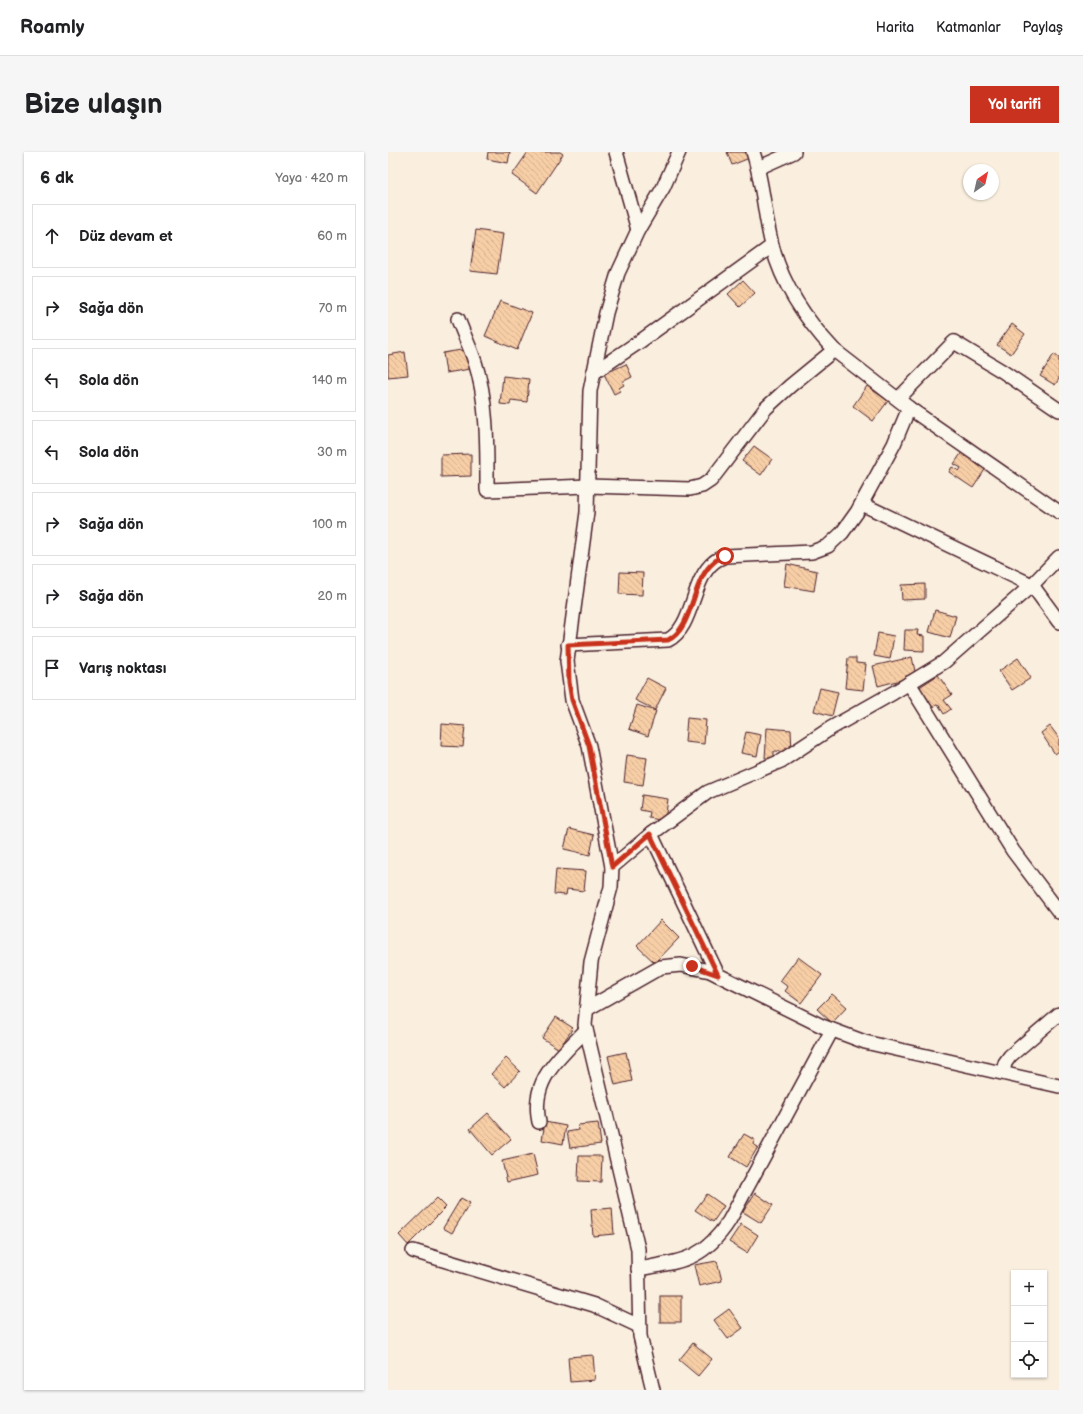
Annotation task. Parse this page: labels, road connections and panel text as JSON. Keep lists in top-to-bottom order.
{
  "north": "top right",
  "page": {
    "header": "Roamly",
    "nav": ["Harita", "Katmanlar", "Paylaş"],
    "buttons": "Yol tarifi",
    "title": "Bize ulaşın",
    "heading": ["6 dk", "Yaya · 420 m"],
    "list": [
      ["Düz devam et", "60 m"],
      ["Sağa dön", "70 m"],
      ["Sola dön", "140 m"],
      ["Sola dön", "30 m"],
      ["Sağa dön", "100 m"],
      ["Sağa dön", "20 m"],
      "Varış noktası"
    ],
    "map_buttons": ["+", "−"]
  }
}
